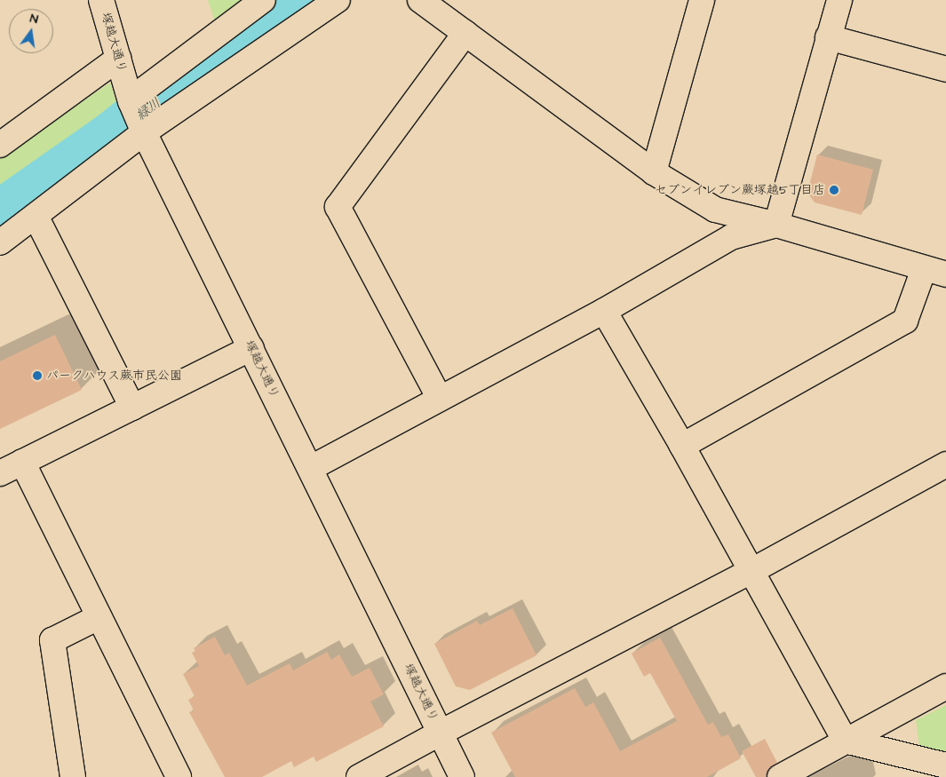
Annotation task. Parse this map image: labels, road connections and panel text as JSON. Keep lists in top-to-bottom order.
{
  "streets": {
    "street": ["塚越大通り"]
  },
  "water": ["緑川"],
  "places": ["セブンイレブン蕨塚越5丁目店", "パークハウス蕨市民公園"],
  "north": "top"
}
